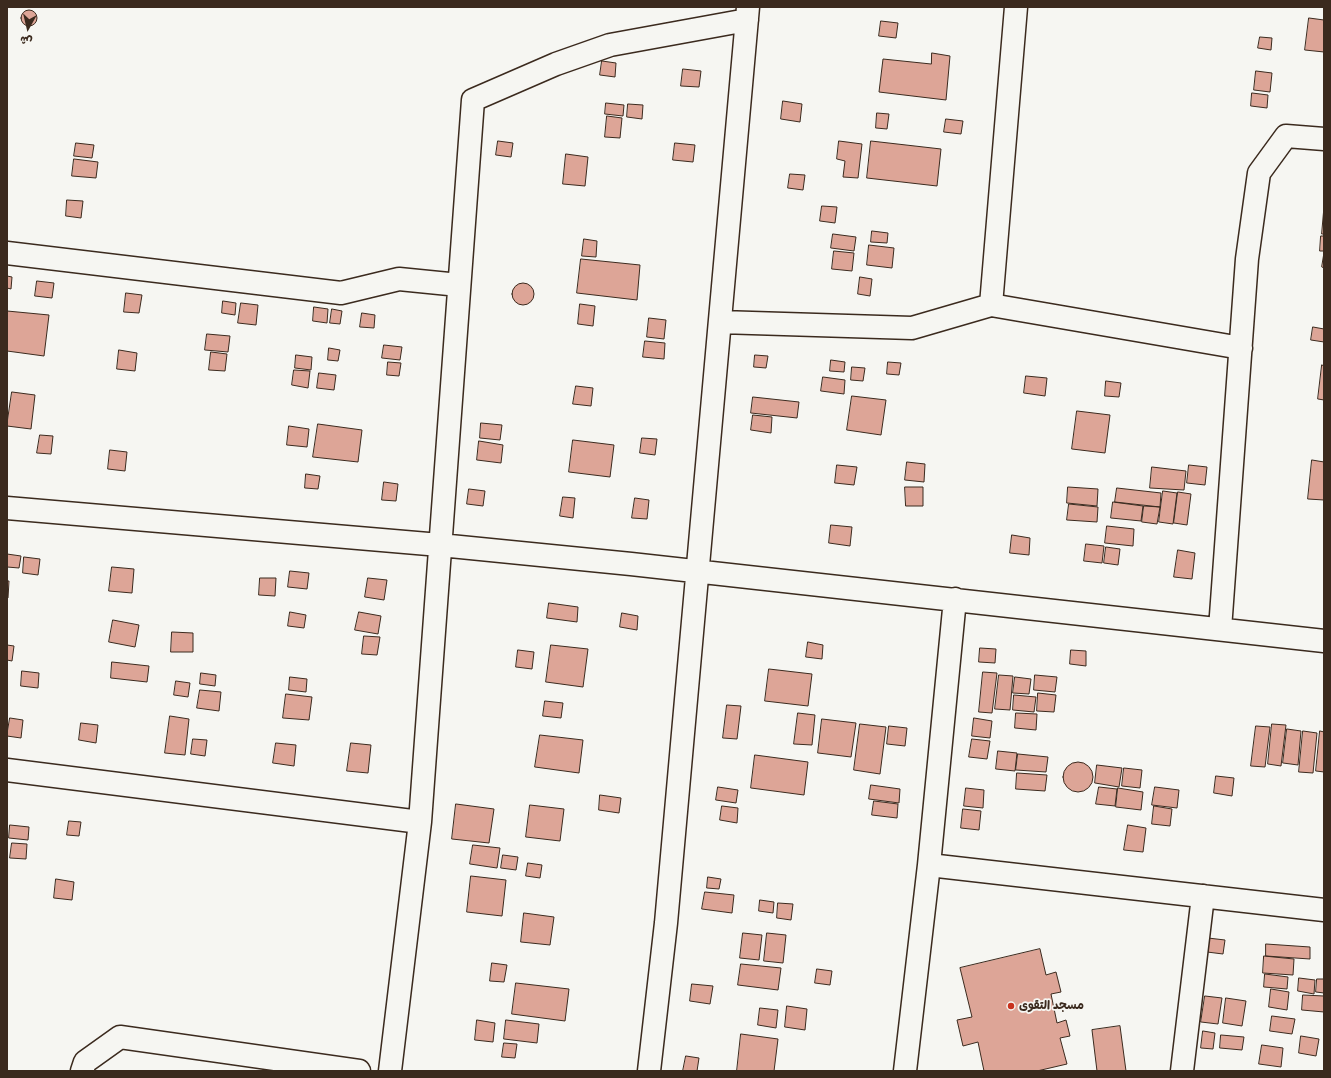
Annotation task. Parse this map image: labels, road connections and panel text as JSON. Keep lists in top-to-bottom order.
{
  "places": ["مسجد التقوى"],
  "north": "bottom"
}
